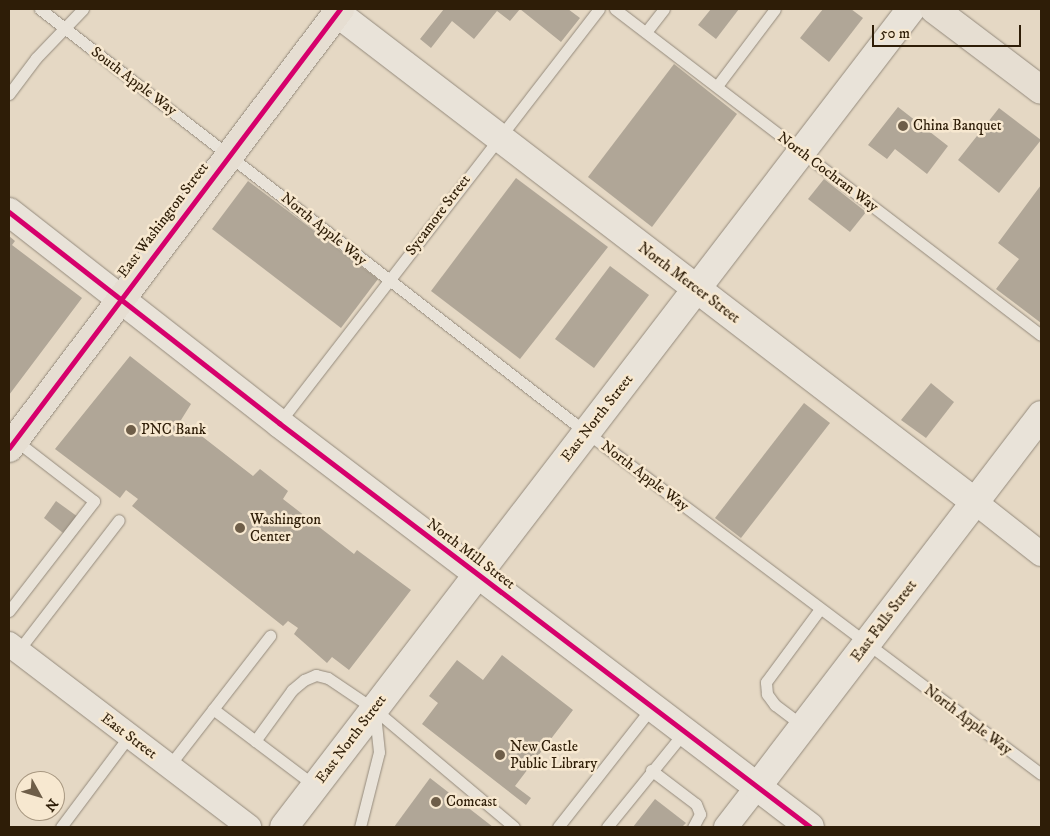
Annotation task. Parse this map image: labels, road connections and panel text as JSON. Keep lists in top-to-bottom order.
{
  "streets": {
    "main road": ["East Washington Street"],
    "street": [
      "North Mercer Street",
      "East North Street",
      "North Mill Street",
      "East Falls Street",
      "East Street"
    ],
    "lane": [
      "South Apple Way",
      "North Cochran Way",
      "Sycamore Street",
      "North Apple Way"
    ]
  },
  "crossings": [
    ["South Apple Way", "East Washington Street"],
    ["South Apple Way", "North Apple Way"],
    ["North Cochran Way", "East North Street"],
    ["Sycamore Street", "North Apple Way"],
    ["Sycamore Street", "North Mercer Street"],
    ["Sycamore Street", "North Mill Street"],
    ["East Washington Street", "North Apple Way"],
    ["East Washington Street", "North Mercer Street"],
    ["East Washington Street", "North Mill Street"],
    ["North Apple Way", "East North Street"],
    ["North Apple Way", "East Falls Street"],
    ["North Mercer Street", "East North Street"],
    ["North Mercer Street", "East Falls Street"],
    ["East North Street", "North Mill Street"],
    ["North Mill Street", "East Falls Street"]
  ],
  "places": [
    "China Banquet",
    "PNC Bank",
    "Washington Center",
    "New Castle Public Library",
    "Comcast"
  ],
  "scale_bar": "50 m",
  "north": "bottom right"
}
